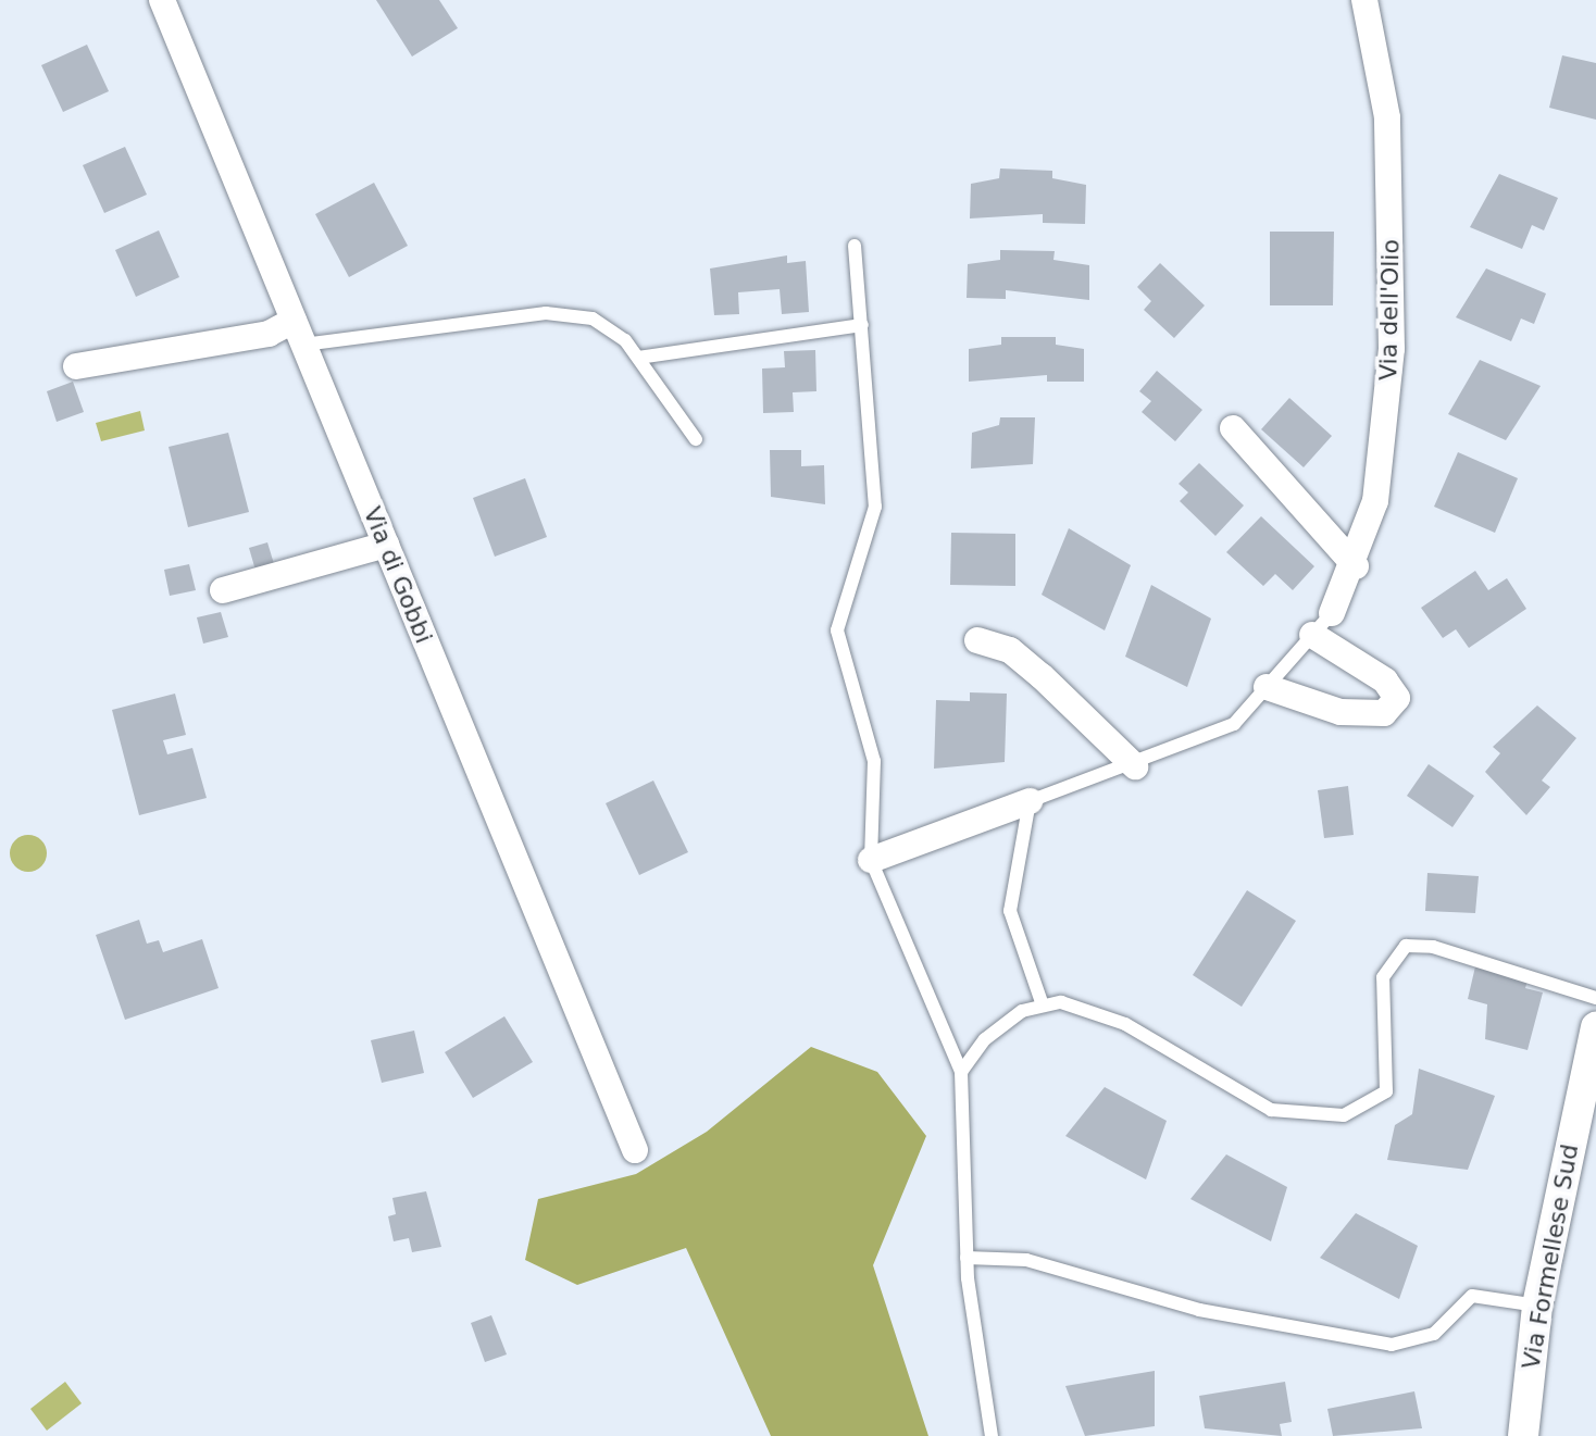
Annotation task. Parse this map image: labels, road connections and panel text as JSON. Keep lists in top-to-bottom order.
{
  "streets": {
    "street": ["Via dell'Olio", "Via di Gobbi", "Via Formellese Sud"]
  }
}
